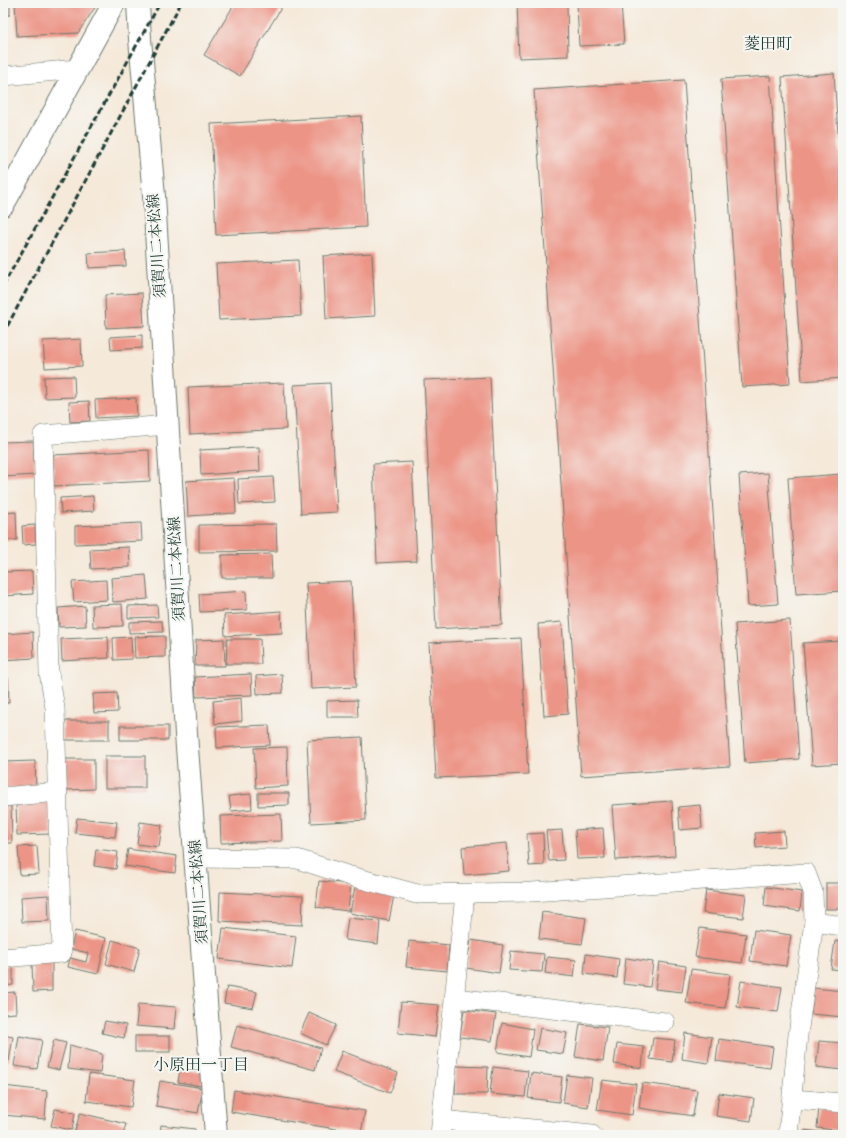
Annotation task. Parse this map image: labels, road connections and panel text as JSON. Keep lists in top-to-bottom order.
{
  "streets": {
    "main road": ["須賀川二本松線"]
  },
  "districts": ["菱田町", "小原田一丁目"]
}
